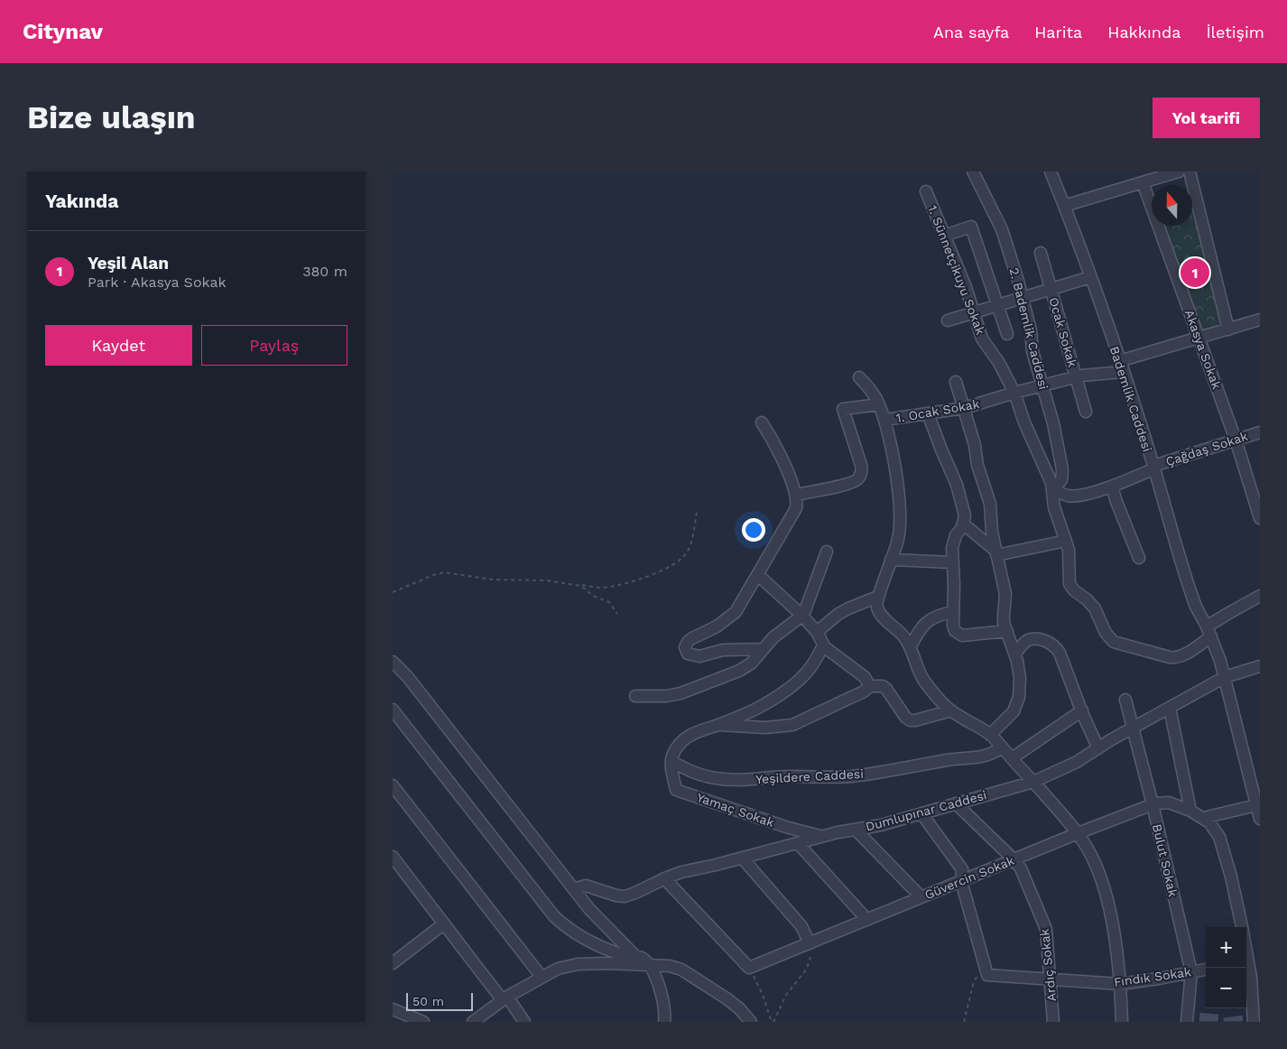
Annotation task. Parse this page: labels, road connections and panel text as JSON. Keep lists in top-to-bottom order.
{
  "streets": {
    "street": [
      "1. Sünnetçikuyu Sokak",
      "2. Bademlik Caddesi",
      "Ocak Sokak",
      "Akasya Sokak",
      "Bademlik Caddesi",
      "1. Ocak Sokak",
      "Çağdaş Sokak",
      "Yeşildere Caddesi",
      "Yamaç Sokak",
      "Dumlupınar Caddesi",
      "Bulut Sokak",
      "Güvercin Sokak",
      "Ardıç Sokak",
      "Fındık Sokak"
    ]
  },
  "crossings": [
    ["1. Sünnetçikuyu Sokak", "2. Bademlik Caddesi"],
    ["1. Sünnetçikuyu Sokak", "Bademlik Caddesi"],
    ["1. Sünnetçikuyu Sokak", "1. Ocak Sokak"],
    ["1. Sünnetçikuyu Sokak", "Çağdaş Sokak"],
    ["2. Bademlik Caddesi", "1. Ocak Sokak"],
    ["2. Bademlik Caddesi", "Çağdaş Sokak"],
    ["Ocak Sokak", "1. Ocak Sokak"],
    ["Akasya Sokak", "1. Ocak Sokak"],
    ["Akasya Sokak", "Çağdaş Sokak"],
    ["Bademlik Caddesi", "1. Ocak Sokak"],
    ["Bademlik Caddesi", "Çağdaş Sokak"],
    ["Bademlik Caddesi", "Dumlupınar Caddesi"],
    ["Yeşildere Caddesi", "Yamaç Sokak"],
    ["Yamaç Sokak", "Dumlupınar Caddesi"],
    ["Dumlupınar Caddesi", "Bulut Sokak"],
    ["Dumlupınar Caddesi", "Ardıç Sokak"],
    ["Bulut Sokak", "Güvercin Sokak"],
    ["Bulut Sokak", "Fındık Sokak"],
    ["Güvercin Sokak", "Ardıç Sokak"],
    ["Ardıç Sokak", "Fındık Sokak"]
  ],
  "scale_bar": "50 m",
  "north": "top",
  "page": {
    "header": "Citynav",
    "nav": [
      "Ana sayfa",
      "Harita",
      "Hakkında",
      "İletişim"
    ],
    "buttons": [
      "Yol tarifi",
      ["Kaydet", "Paylaş"]
    ],
    "title": "Bize ulaşın",
    "heading": "Yakında",
    "list": [
      {
        "mark": "1",
        "name": "Yeşil Alan",
        "note": "Park · Akasya Sokak",
        "value": "380 m"
      }
    ],
    "pins": "1",
    "map_buttons": ["+", "−"],
    "scale": "50 m"
  }
}
